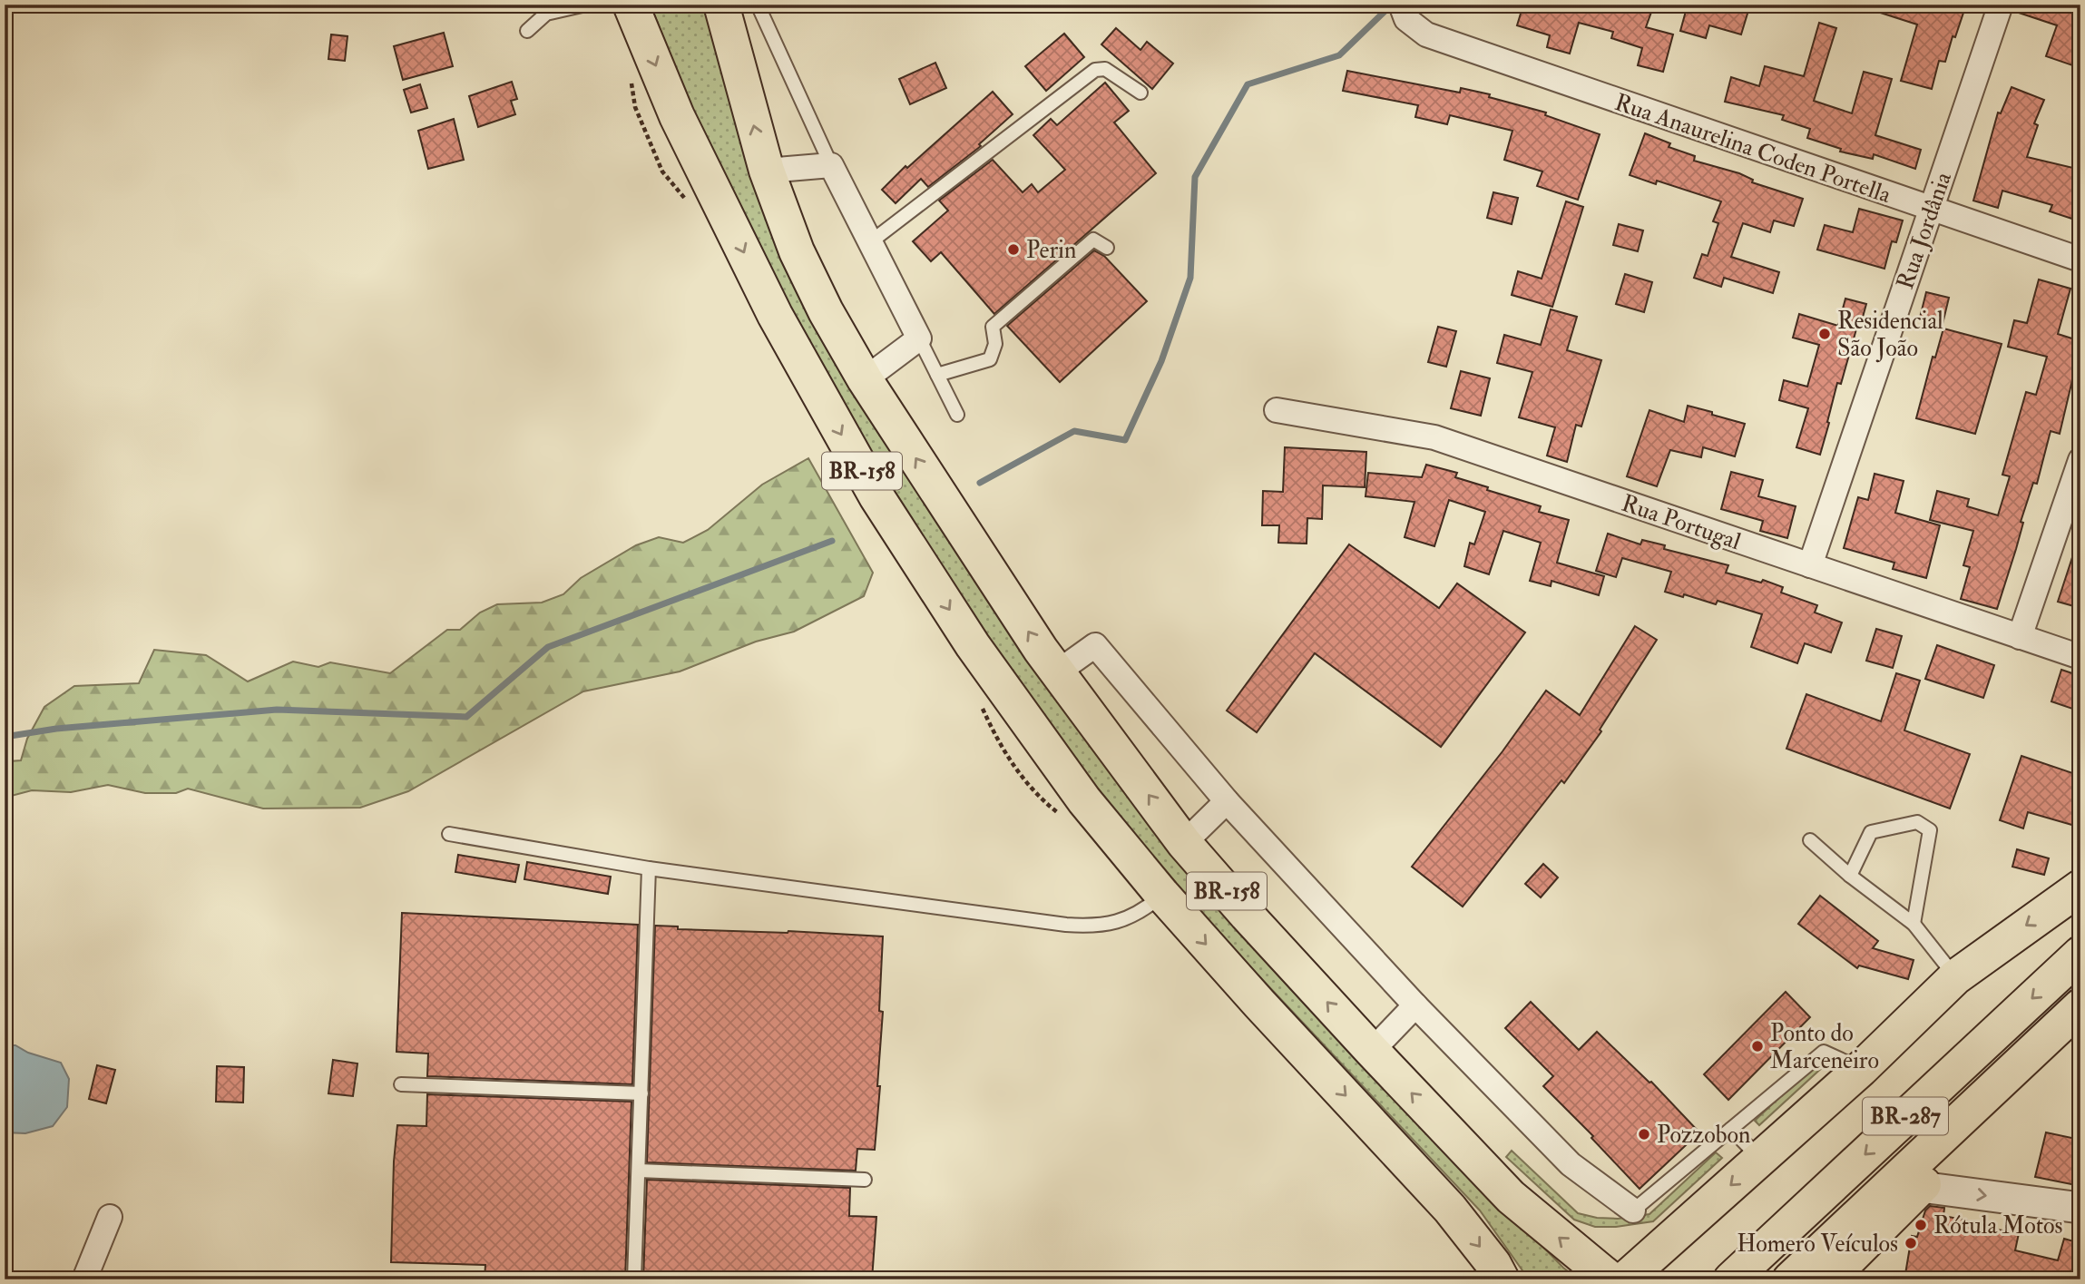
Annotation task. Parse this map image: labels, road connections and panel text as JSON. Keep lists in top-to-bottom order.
{
  "streets": {
    "highway": ["BR-158", "BR-287"],
    "street": ["Rua Anaurelina Coden Portella", "Rua Jordânia", "Rua Portugal"]
  },
  "crossings": [
    ["Rua Anaurelina Coden Portella", "Rua Jordânia"],
    ["Rua Jordânia", "Rua Portugal"]
  ],
  "places": [
    "Perin",
    "Residencial São João",
    "Ponto do Marceneiro",
    "Pozzobon",
    "Rótula Motos",
    "Homero Veículos"
  ]
}
